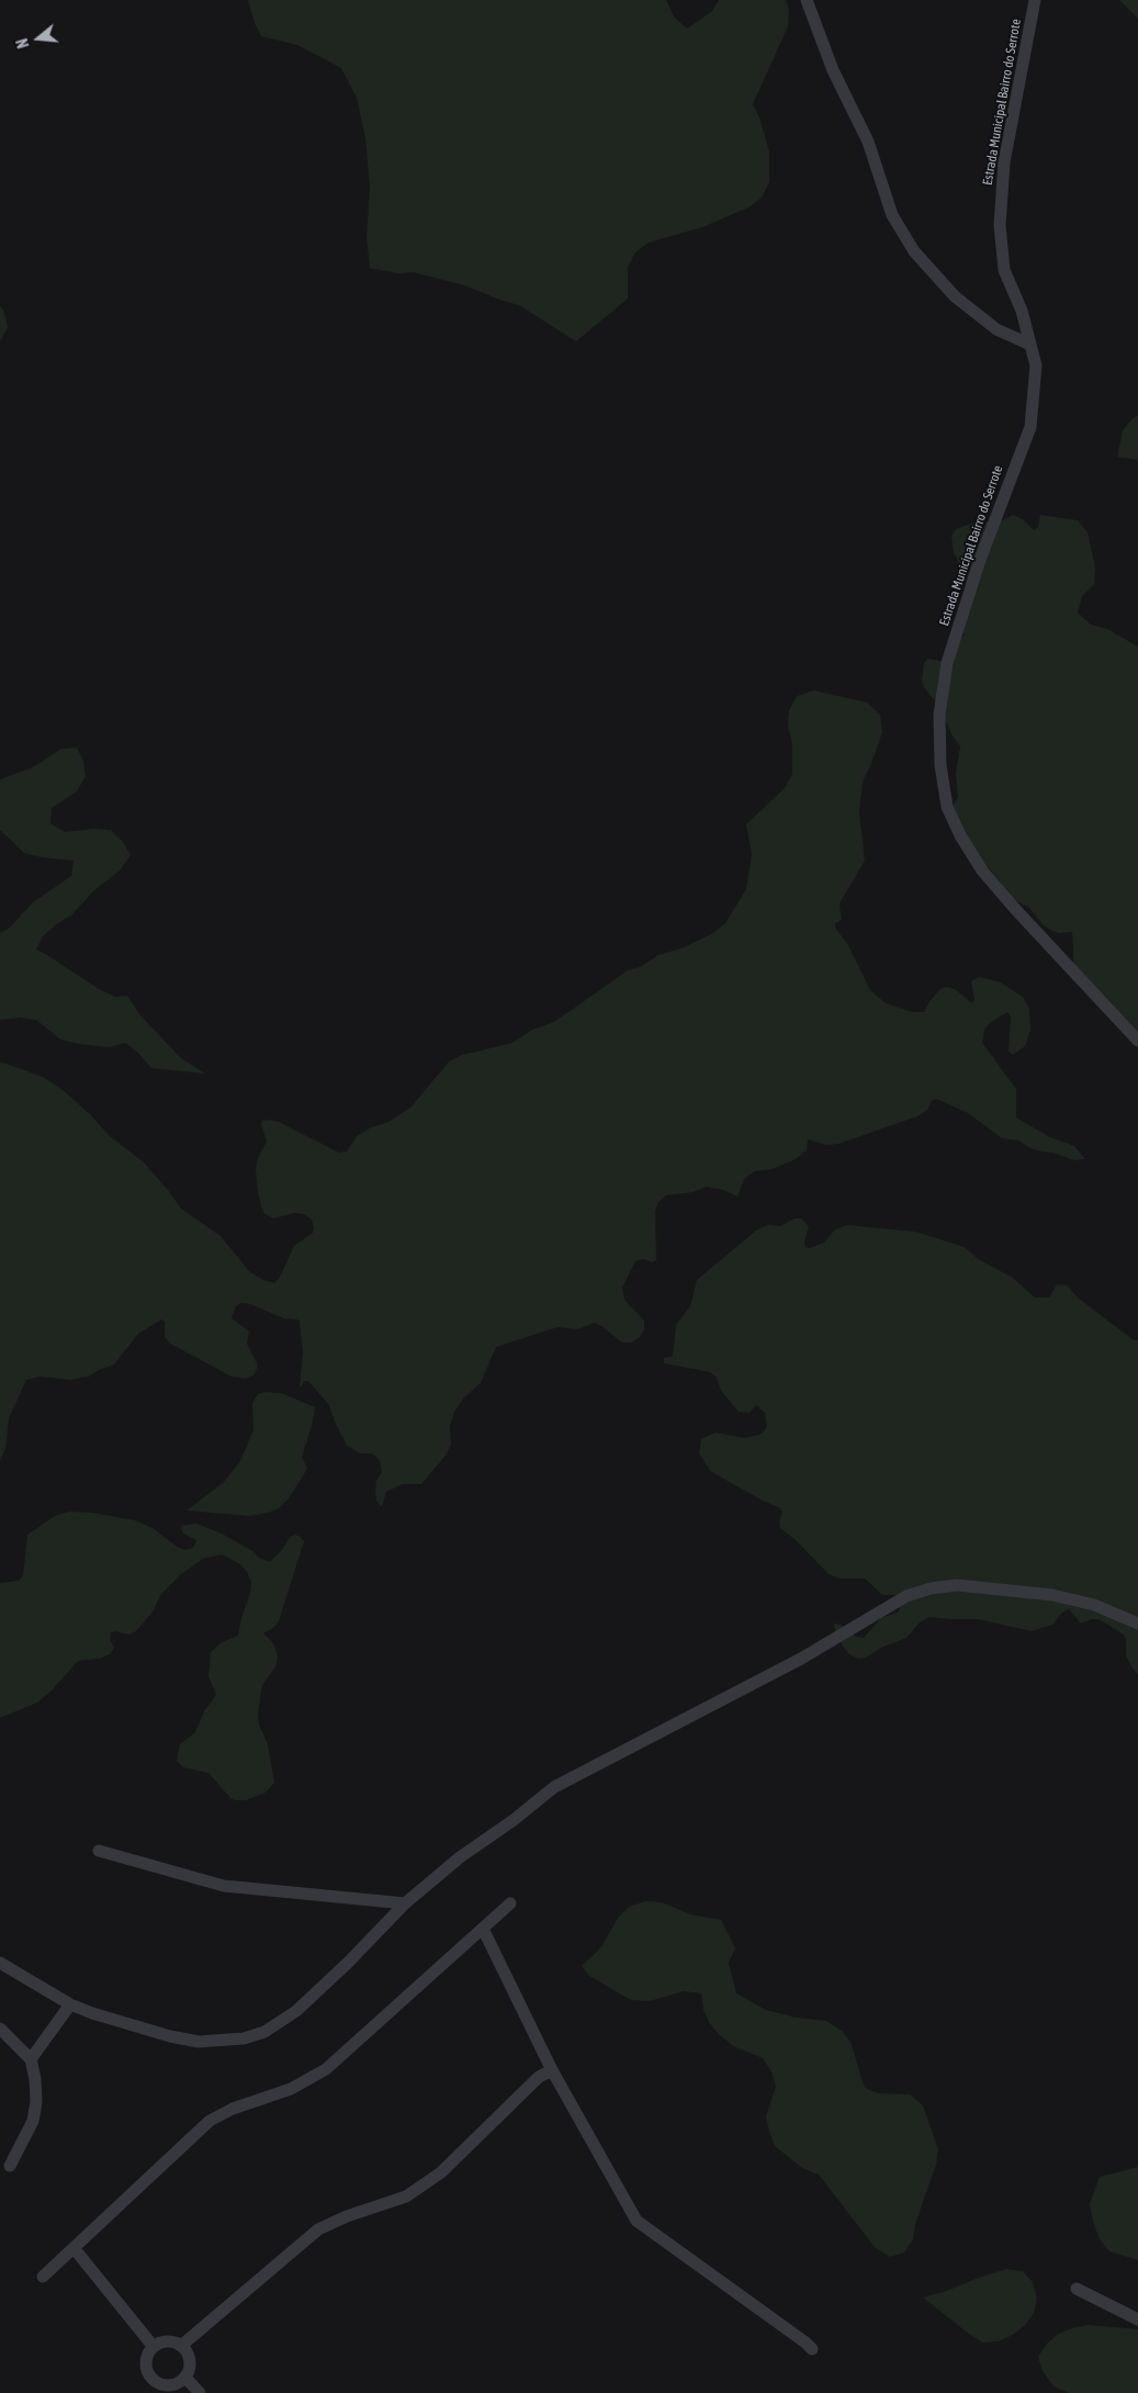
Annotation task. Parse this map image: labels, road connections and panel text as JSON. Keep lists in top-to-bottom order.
{
  "streets": {
    "street": ["Estrada Municipal Bairro do Serrote"]
  },
  "north": "left"
}
